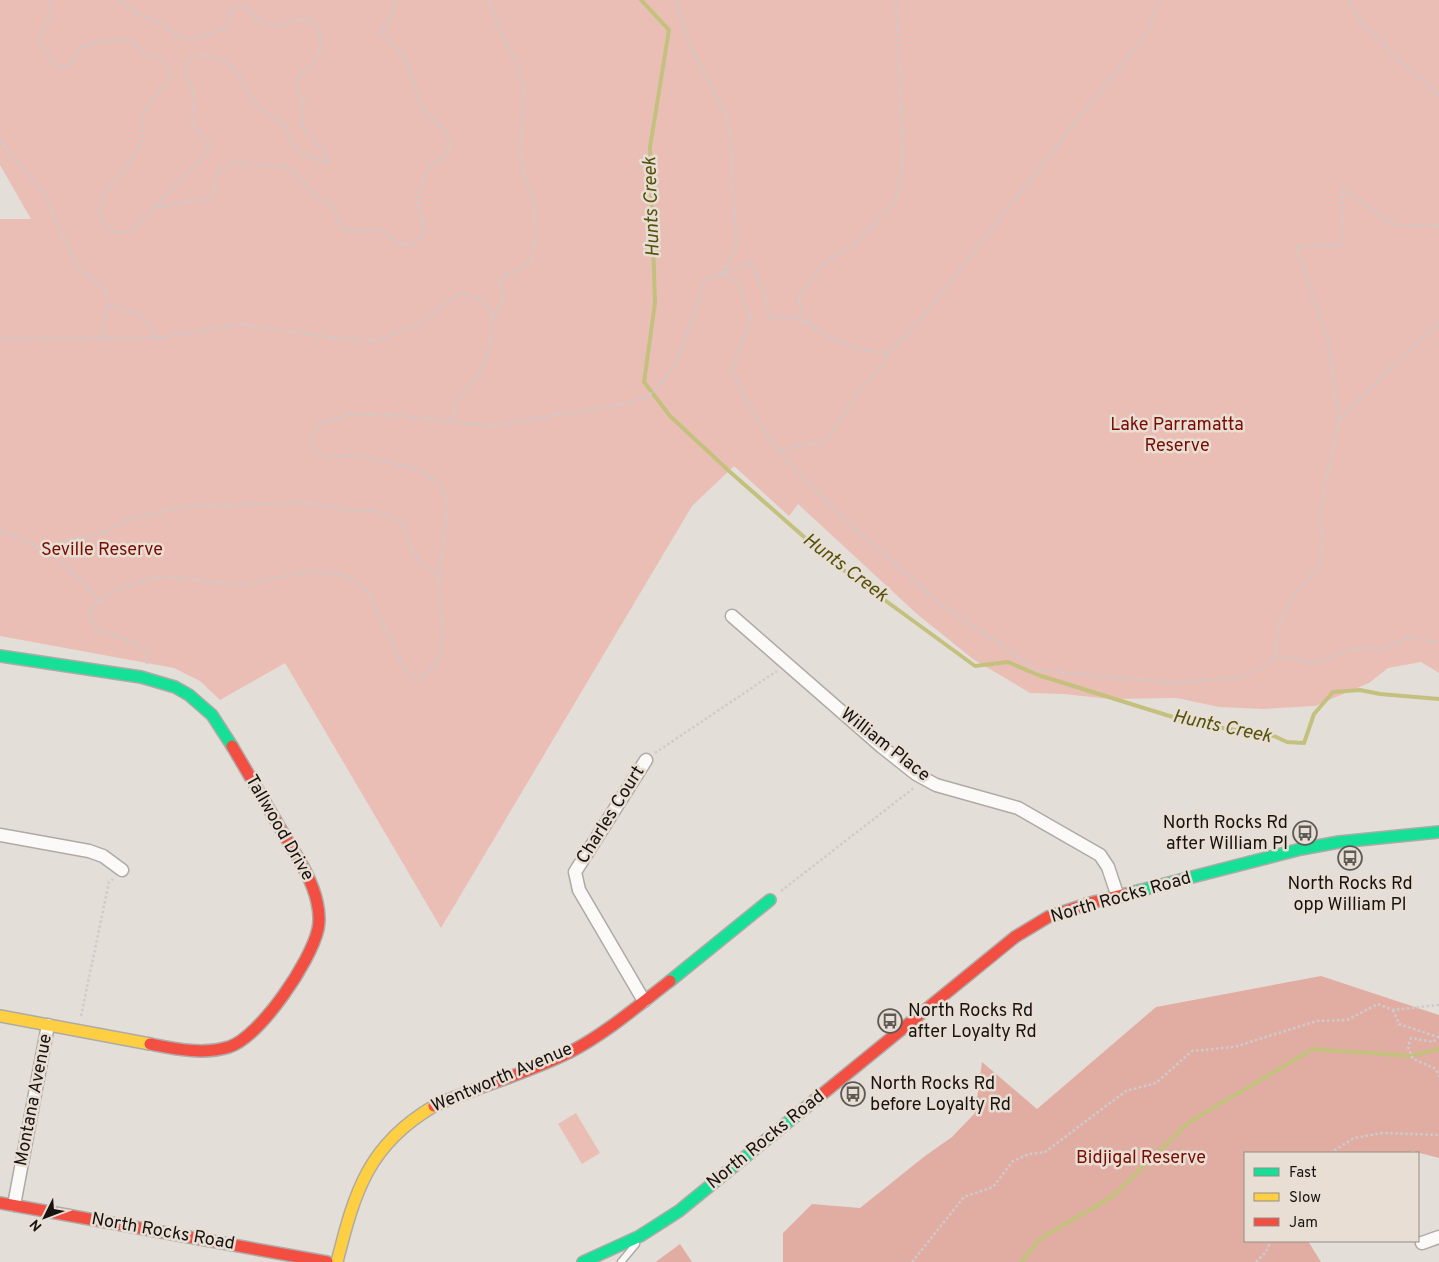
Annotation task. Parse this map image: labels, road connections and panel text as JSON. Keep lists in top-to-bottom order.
{
  "streets": {
    "street": [
      "William Place",
      "Charles Court",
      "Tallwood Drive",
      "North Rocks Road",
      "Wentworth Avenue",
      "Montana Avenue"
    ]
  },
  "crossings": [
    ["William Place", "North Rocks Road"],
    ["Charles Court", "Wentworth Avenue"],
    ["Tallwood Drive", "Montana Avenue"],
    ["North Rocks Road", "Montana Avenue"]
  ],
  "water": ["Hunts Creek"],
  "parks": ["Lake Parramatta Reserve", "Seville Reserve", "Bidjigal Reserve"],
  "places": {
    "bus stop": [
      "North Rocks Rd after William Pl",
      "North Rocks Rd opp William Pl",
      "North Rocks Rd after Loyalty Rd",
      "North Rocks Rd before Loyalty Rd"
    ]
  },
  "legend": ["Fast", "Slow", "Jam"],
  "north": "bottom left"
}
